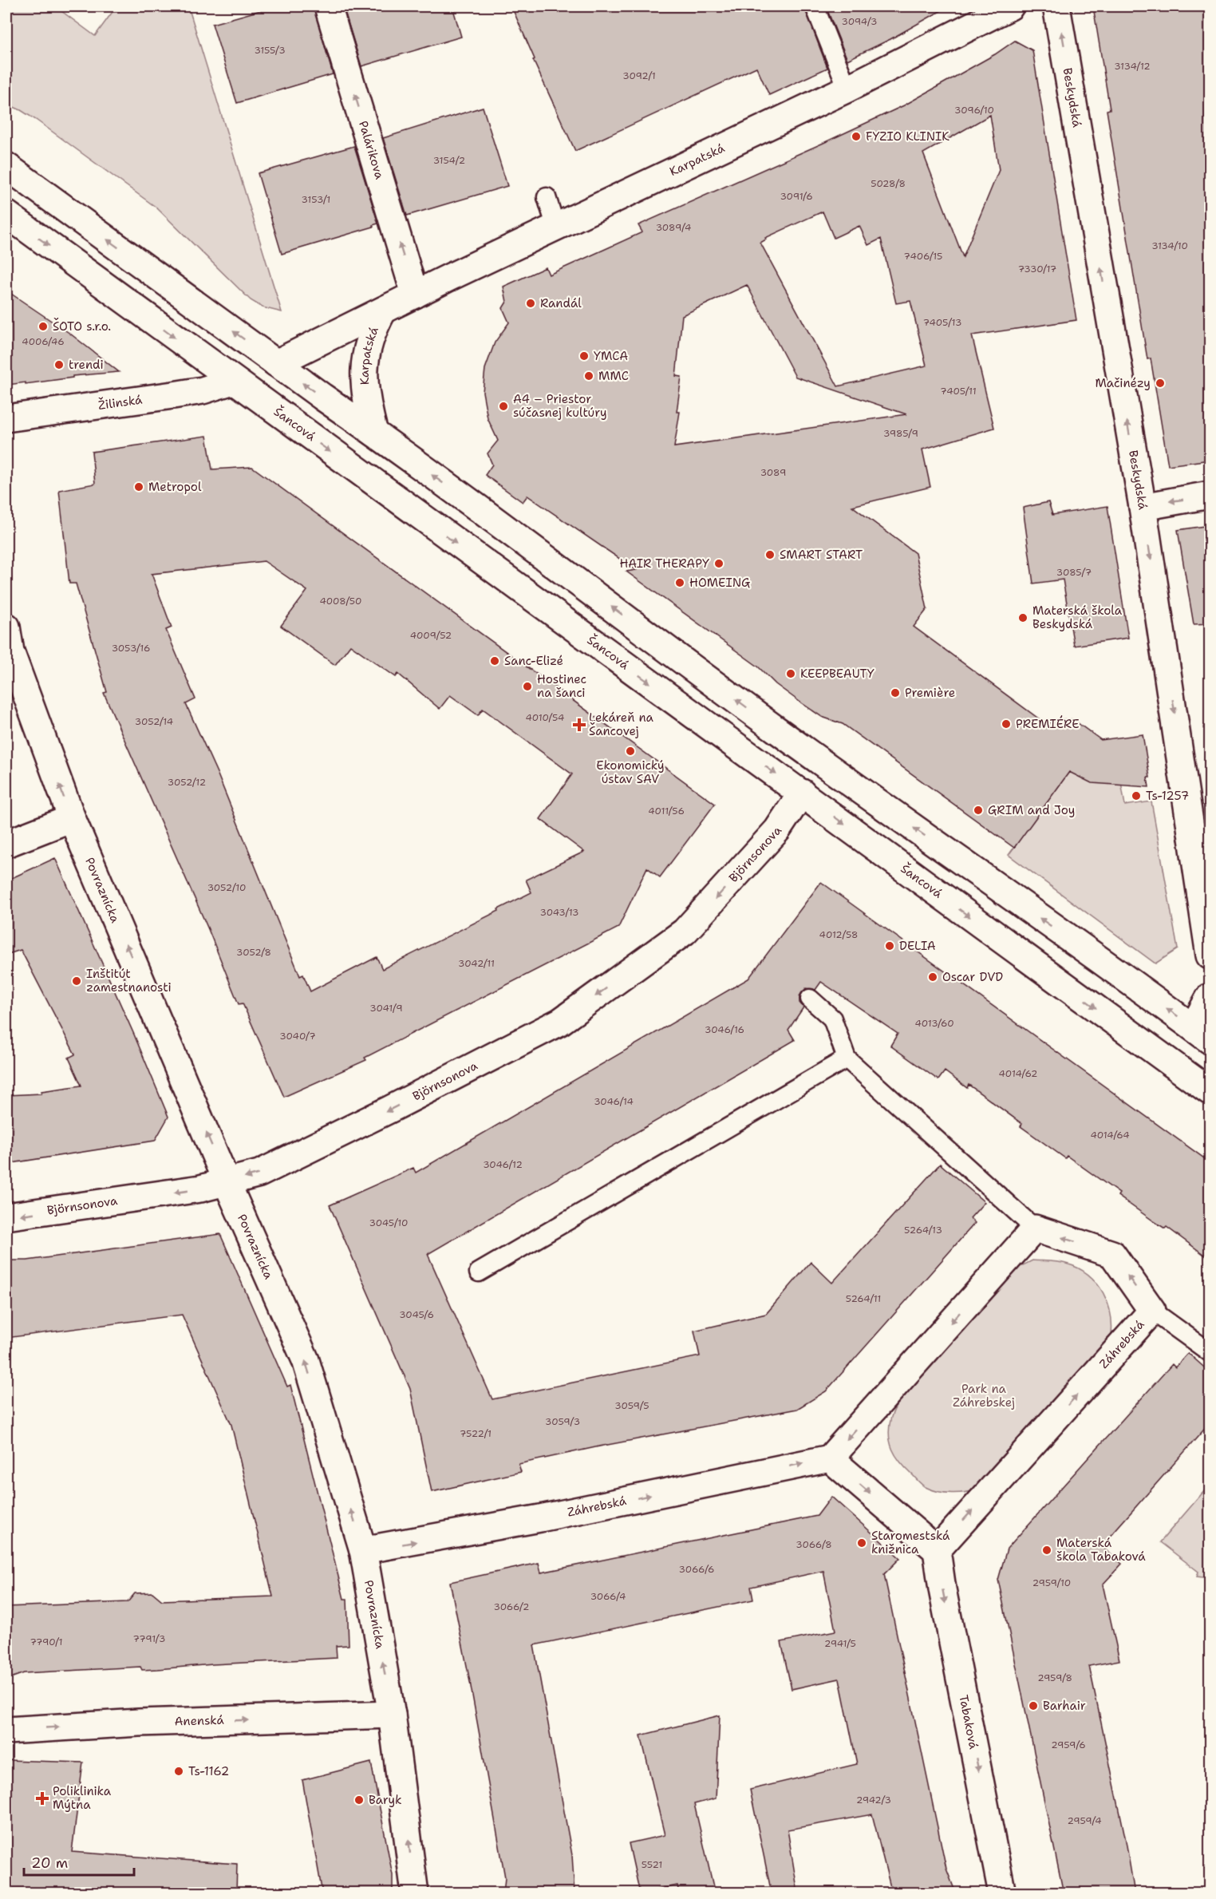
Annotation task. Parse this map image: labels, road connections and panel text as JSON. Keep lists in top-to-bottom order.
{
  "streets": {
    "street": [
      "Beskydská",
      "Palárikova",
      "Karpatská",
      "Žilinská",
      "Šancová",
      "Björnsonova",
      "Povraznícka",
      "Záhrebská",
      "Anenská",
      "Tabaková"
    ]
  },
  "crossings": [
    ["Palárikova", "Karpatská"],
    ["Karpatská", "Žilinská"],
    ["Karpatská", "Šancová"],
    ["Žilinská", "Šancová"],
    ["Šancová", "Björnsonova"],
    ["Björnsonova", "Povraznícka"],
    ["Povraznícka", "Záhrebská"],
    ["Povraznícka", "Anenská"],
    ["Záhrebská", "Tabaková"]
  ],
  "one_way": [
    "Palárikova",
    "Björnsonova",
    "Povraznícka",
    "Anenská",
    "Tabaková"
  ],
  "parks": ["Park na Záhrebskej"],
  "places": {
    "other": [
      "FYZIO KLINIK",
      "Randál",
      "ŠOTO s.r.o.",
      "YMCA",
      "trendi",
      "MMC",
      "Mačinézy",
      "A4 – Priestor súčasnej kultúry",
      "Metropol",
      "SMART START",
      "HAIR THERAPY",
      "HOMEING",
      "Materská škola Beskydská",
      "Sanc-Elizé",
      "KEEPBEAUTY",
      "Hostinec na šanci",
      "Premiѐre",
      "PREMIÉRE",
      "Ekonomický ústav SAV",
      "Ts-1257",
      "GRIM and Joy",
      "DELIA",
      "Oscar DVD",
      "Inštitút zamestnanosti",
      "Staromestská knižnica",
      "Materská škola Tabaková",
      "Barhair",
      "Ts-1162",
      "Baryk"
    ],
    "health": ["Lekáreň na Šancovej", "Poliklinika Mýtna"]
  },
  "house_numbers": [
    "3094/3",
    "3155/3",
    "3134/12",
    "3092/1",
    "3096/10",
    "3154/2",
    "5028/8",
    "3091/6",
    "3153/1",
    "3089/4",
    "3134/10",
    "7406/15",
    "7330/17",
    "7405/13",
    "4006/46",
    "7405/11",
    "3985/9",
    "3089",
    "3085/7",
    "4008/50",
    "4009/52",
    "3053/16",
    "4010/54",
    "3052/14",
    "3052/12",
    "4011/56",
    "3052/10",
    "3043/13",
    "4012/58",
    "3052/8",
    "3042/11",
    "3041/9",
    "4013/60",
    "3046/16",
    "3040/7",
    "4014/62",
    "3046/14",
    "4014/64",
    "3046/12",
    "3045/10",
    "5264/13",
    "5264/11",
    "3045/6",
    "3059/5",
    "3059/3",
    "7522/1",
    "3066/8",
    "3066/6",
    "2959/10",
    "3066/4",
    "3066/2",
    "7791/3",
    "7790/1",
    "2941/5",
    "2959/8",
    "2959/6",
    "2942/3",
    "2959/4",
    "5521"
  ],
  "scale_bar": "20 m"
}
